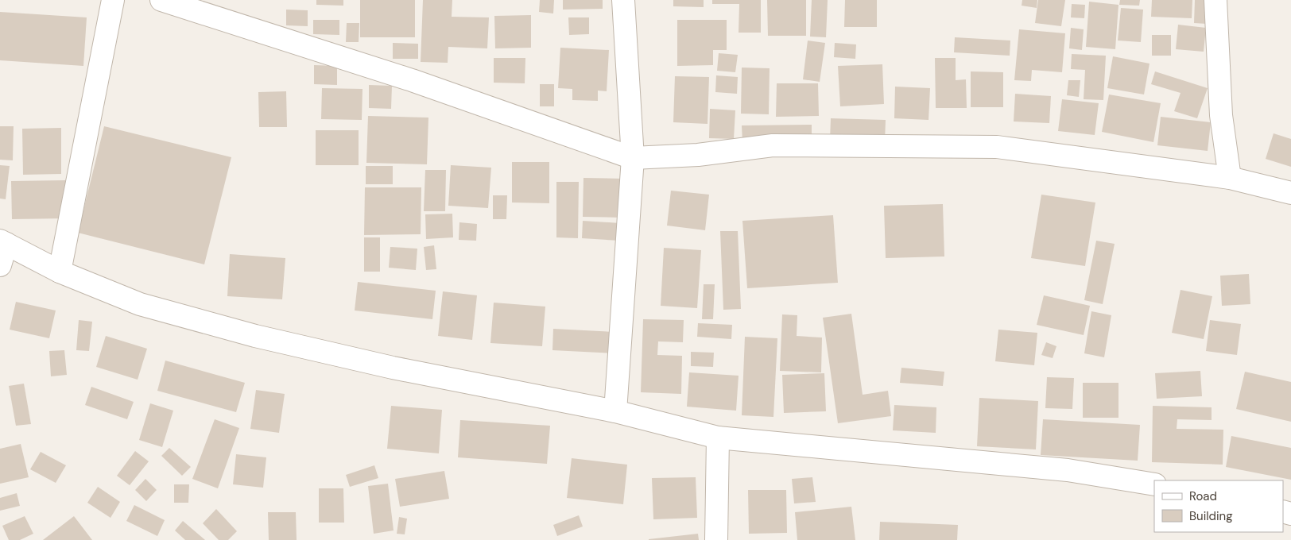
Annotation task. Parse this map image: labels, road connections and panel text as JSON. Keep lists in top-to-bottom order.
{
  "legend": ["Road", "Building"]
}
